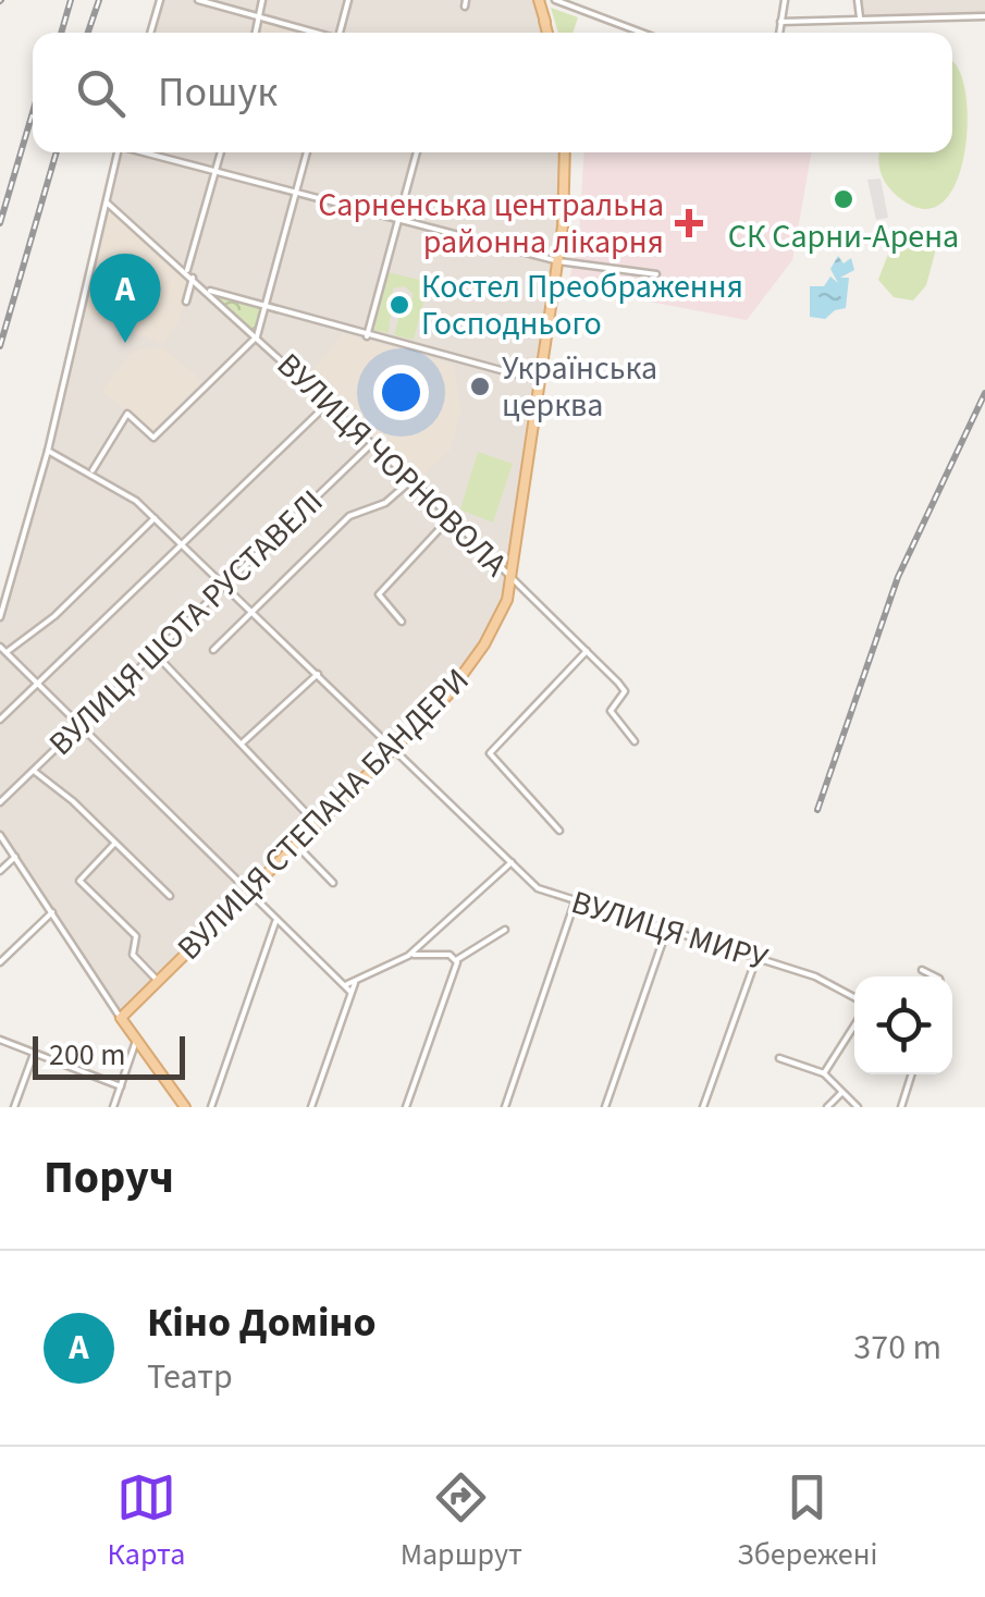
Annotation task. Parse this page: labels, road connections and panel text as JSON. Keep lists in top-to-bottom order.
{
  "streets": {
    "main road": ["ВУЛИЦЯ СТЕПАНА БАНДЕРИ"],
    "street": ["ВУЛИЦЯ ЧОРНОВОЛА", "ВУЛИЦЯ ШОТА РУСТАВЕЛІ", "ВУЛИЦЯ МИРУ"]
  },
  "crossings": [
    ["ВУЛИЦЯ ЧОРНОВОЛА", "ВУЛИЦЯ ШОТА РУСТАВЕЛІ"],
    ["ВУЛИЦЯ ЧОРНОВОЛА", "ВУЛИЦЯ СТЕПАНА БАНДЕРИ"],
    ["ВУЛИЦЯ ШОТА РУСТАВЕЛІ", "ВУЛИЦЯ МИРУ"],
    ["ВУЛИЦЯ СТЕПАНА БАНДЕРИ", "ВУЛИЦЯ МИРУ"]
  ],
  "places": {
    "other": ["СК Сарни-Арена", "Костел Преображення Господнього", "Українська церква"],
    "health": ["Сарненська центральна районна лікарня"]
  },
  "scale_bar": "200 m",
  "page": {
    "search": "Пошук",
    "pins": "A",
    "scale": "200 m",
    "heading": "Поруч",
    "list": [
      {
        "mark": "A",
        "name": "Кіно Доміно",
        "note": "Театр",
        "value": "370 m"
      }
    ],
    "nav": ["Карта", "Маршрут", "Збережені"]
  }
}
